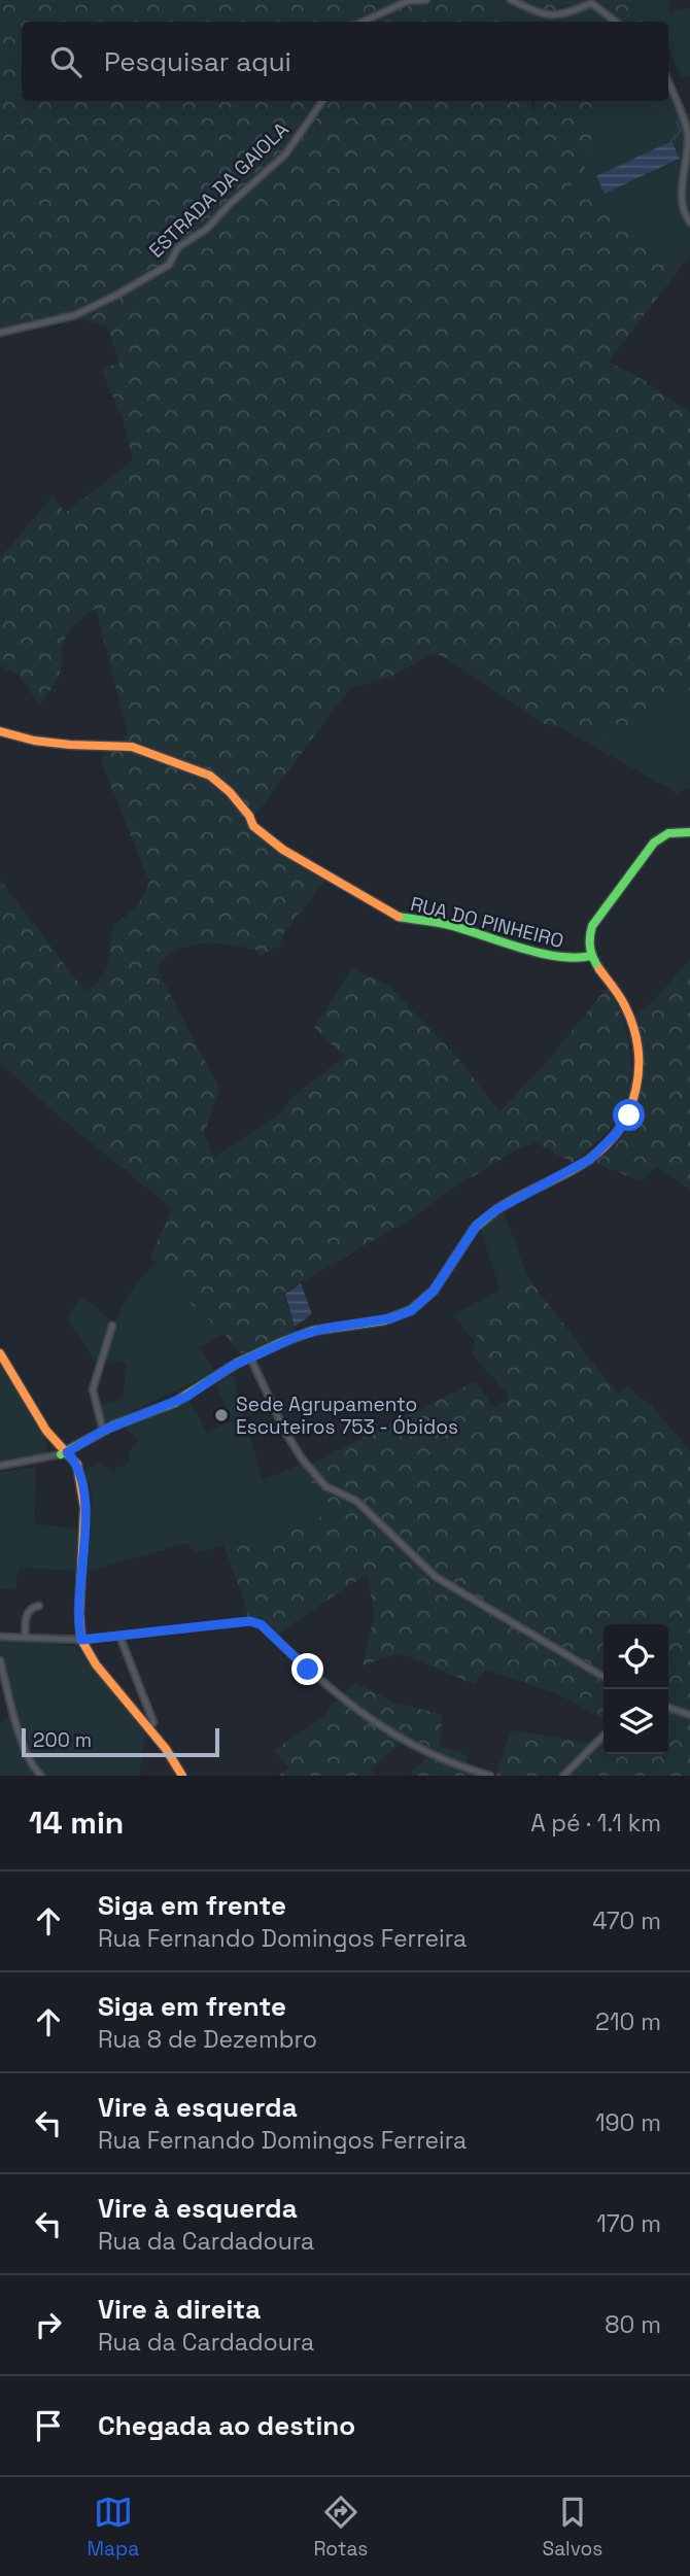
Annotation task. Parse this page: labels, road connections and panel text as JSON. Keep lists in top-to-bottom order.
{
  "streets": {
    "street": ["ESTRADA DA GAIOLA", "RUA DO PINHEIRO"]
  },
  "places": ["Sede Agrupamento Escuteiros 753 - Óbidos"],
  "scale_bar": "200 m",
  "page": {
    "search": "Pesquisar aqui",
    "scale": "200 m",
    "heading": ["14 min", "A pé · 1.1 km"],
    "list": [
      ["Siga em frente", "Rua Fernando Domingos Ferreira", "470 m"],
      ["Siga em frente", "Rua 8 de Dezembro", "210 m"],
      ["Vire à esquerda", "Rua Fernando Domingos Ferreira", "190 m"],
      ["Vire à esquerda", "Rua da Cardadoura", "170 m"],
      ["Vire à direita", "Rua da Cardadoura", "80 m"],
      "Chegada ao destino"
    ],
    "nav": ["Mapa", "Rotas", "Salvos"]
  }
}
